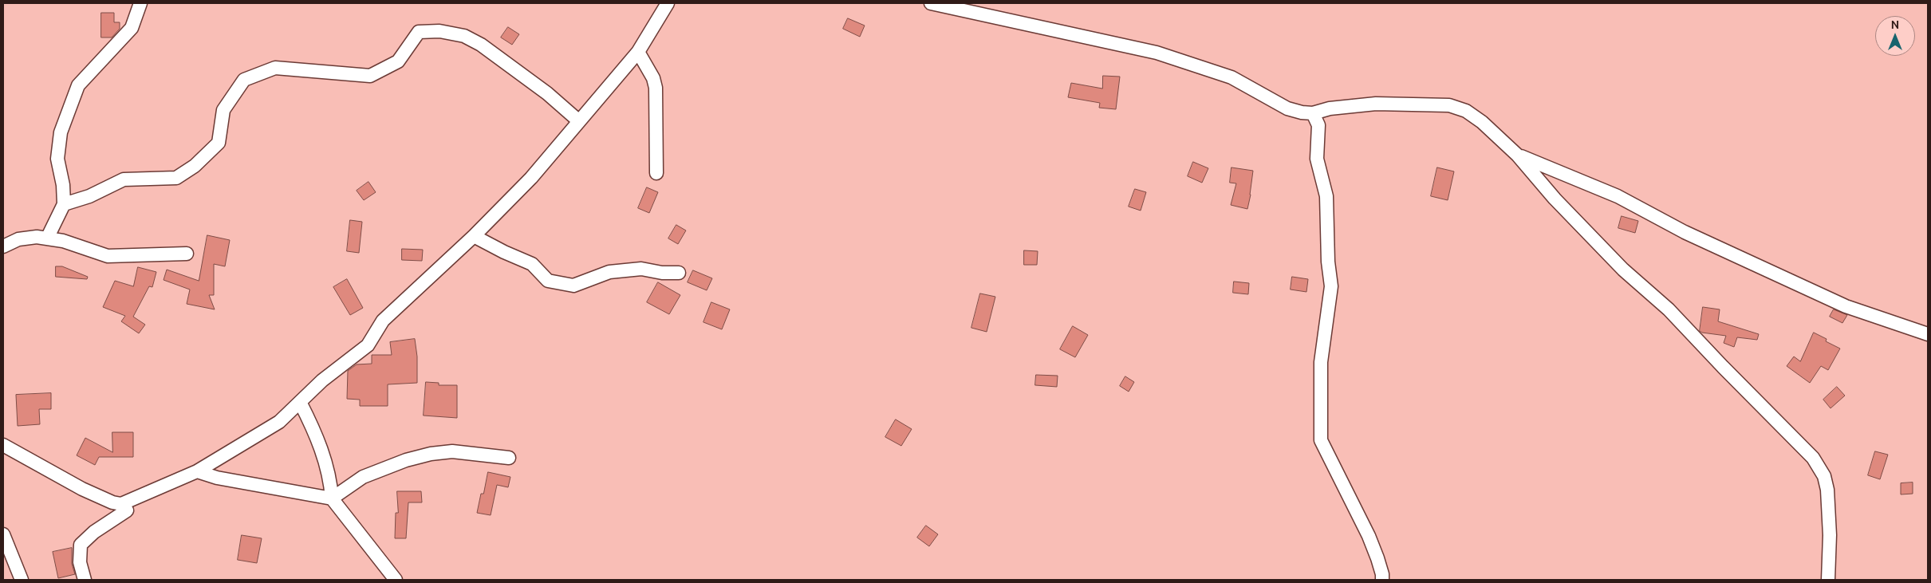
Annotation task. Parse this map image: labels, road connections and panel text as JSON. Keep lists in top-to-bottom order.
{
  "north": "top"
}
